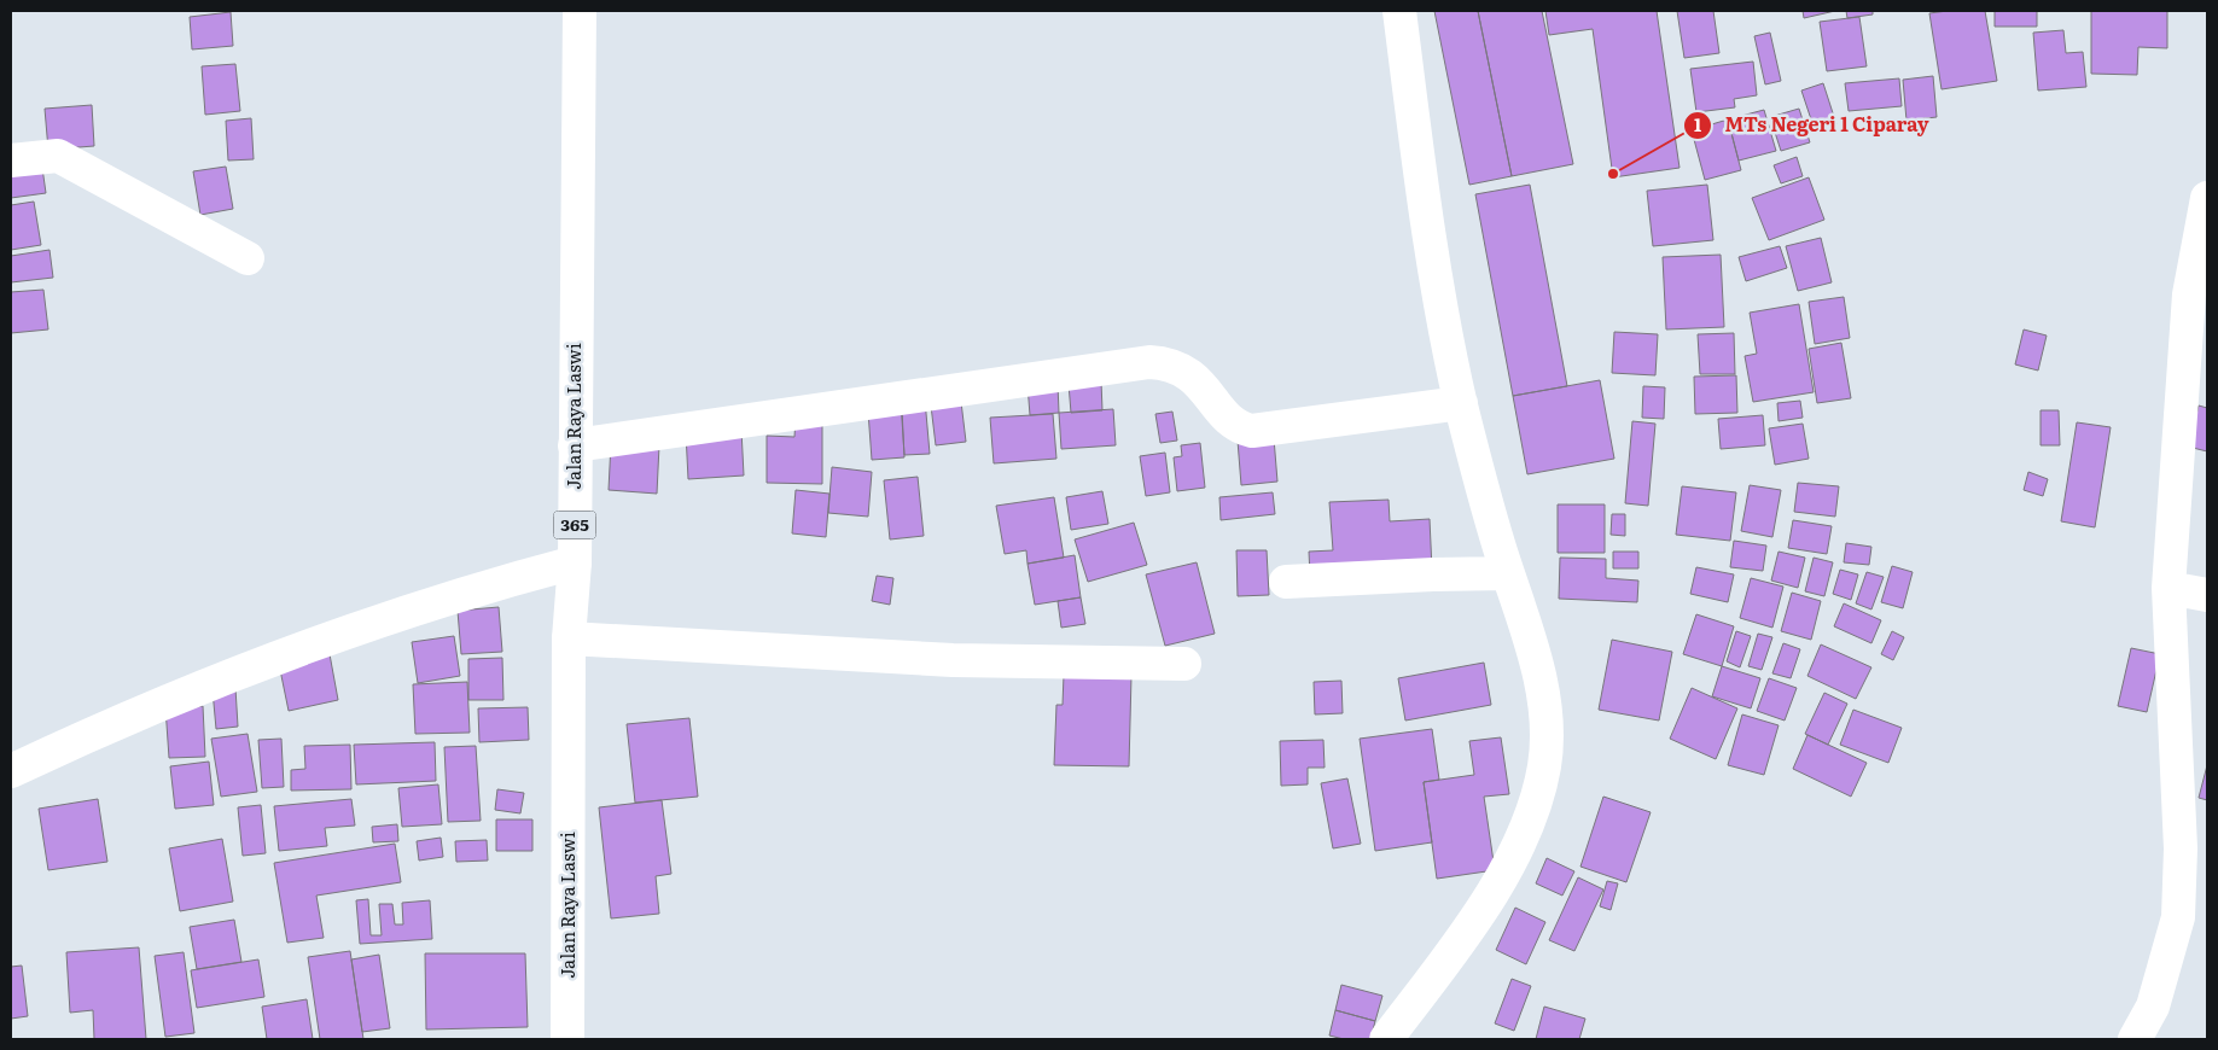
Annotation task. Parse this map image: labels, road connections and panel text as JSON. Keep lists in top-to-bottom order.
{
  "streets": {
    "street": ["Jalan Raya Laswi", "365"]
  },
  "places": ["MTs Negeri 1 Ciparay"]
}
